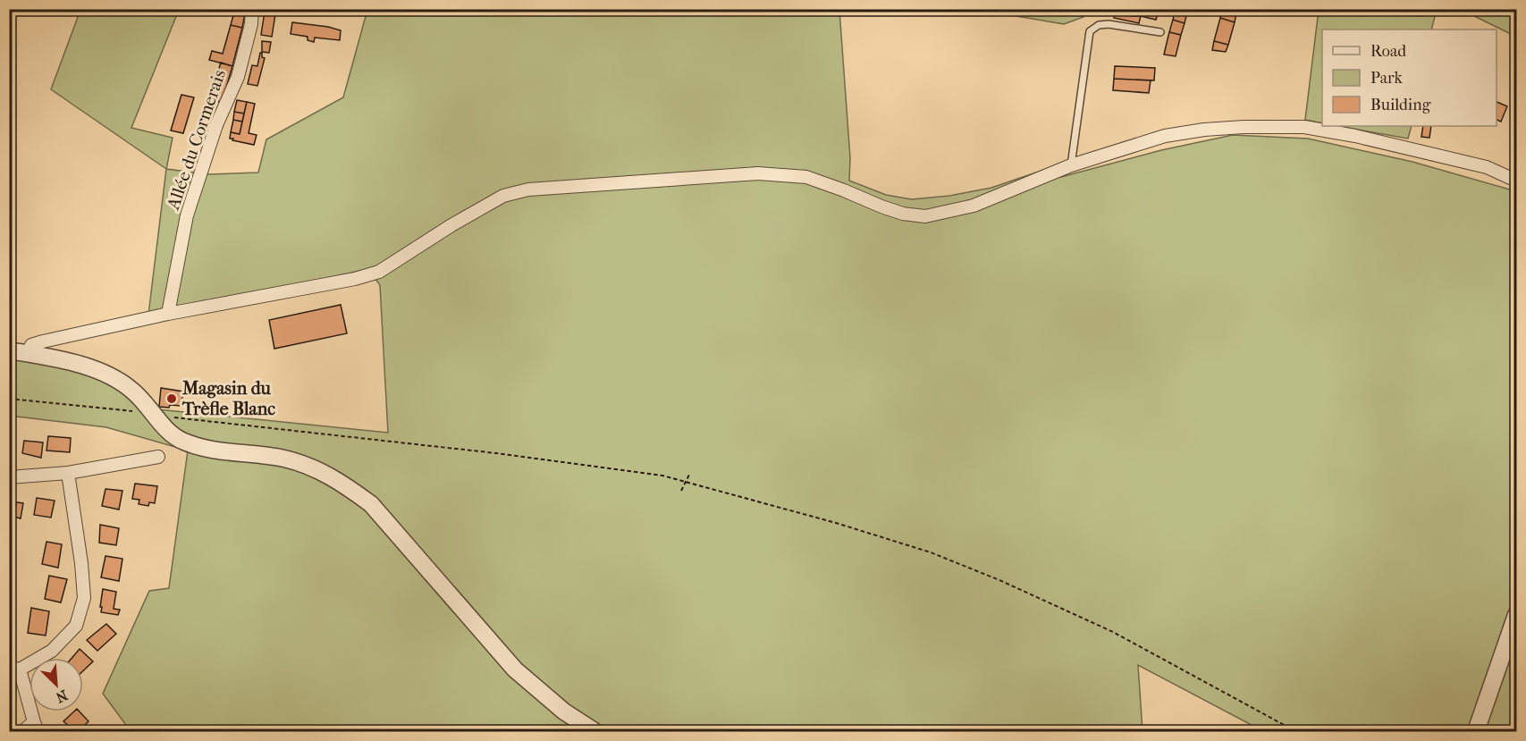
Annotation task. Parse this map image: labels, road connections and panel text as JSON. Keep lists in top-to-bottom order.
{
  "streets": {
    "street": ["Allée du Cormerais"]
  },
  "places": ["Magasin du Trèfle Blanc"],
  "legend": ["Road", "Park", "Building"],
  "north": "bottom right"
}
